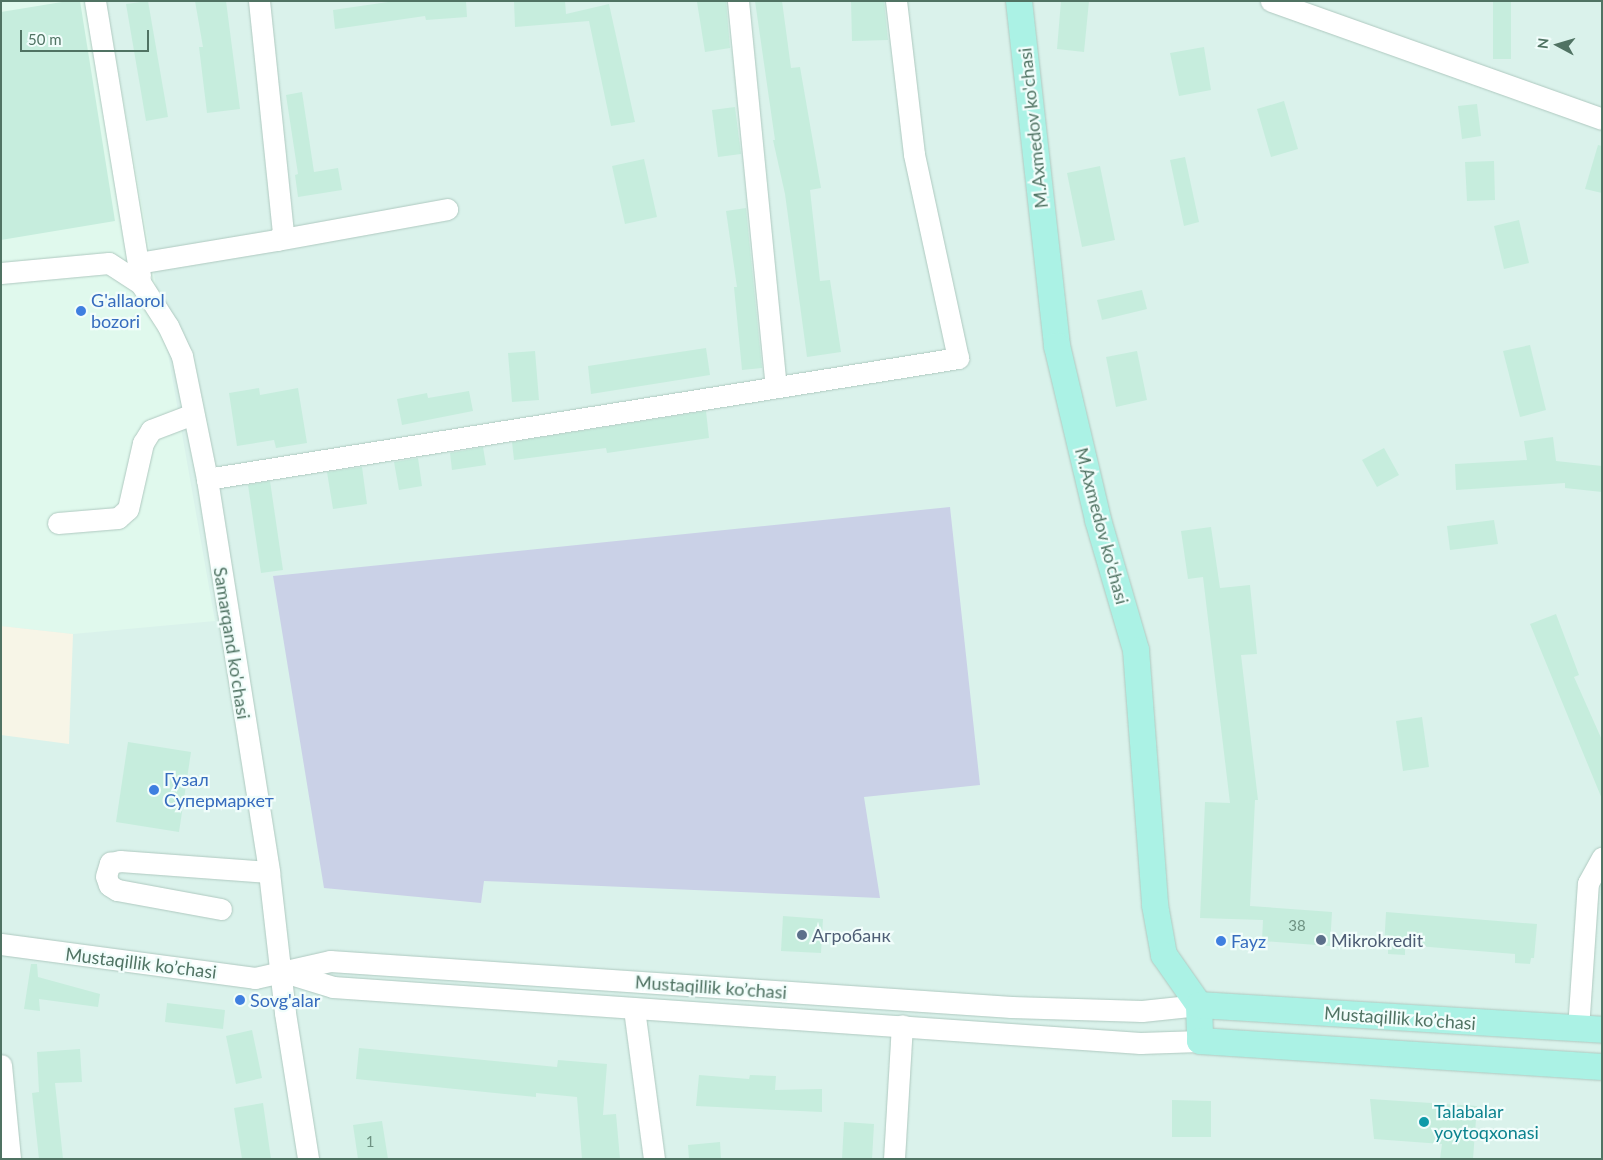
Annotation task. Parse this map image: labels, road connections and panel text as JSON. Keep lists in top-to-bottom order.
{
  "streets": {
    "main road": ["M.Axmedov ko'chasi", "Mustaqillik ko’chasi"],
    "street": ["Samarqand ko'chasi"]
  },
  "crossings": [
    ["M.Axmedov ko'chasi", "Mustaqillik ko’chasi"],
    ["Samarqand ko'chasi", "Mustaqillik ko’chasi"]
  ],
  "places": [
    "G'allaorol bozori",
    "Гузал Супермаркет",
    "Агробанк",
    "Mikrokredit",
    "Fayz",
    "Sovg'alar",
    "Talabalar yoytoqxonasi"
  ],
  "house_numbers": ["38", "1"],
  "scale_bar": "50 m",
  "north": "left"
}
